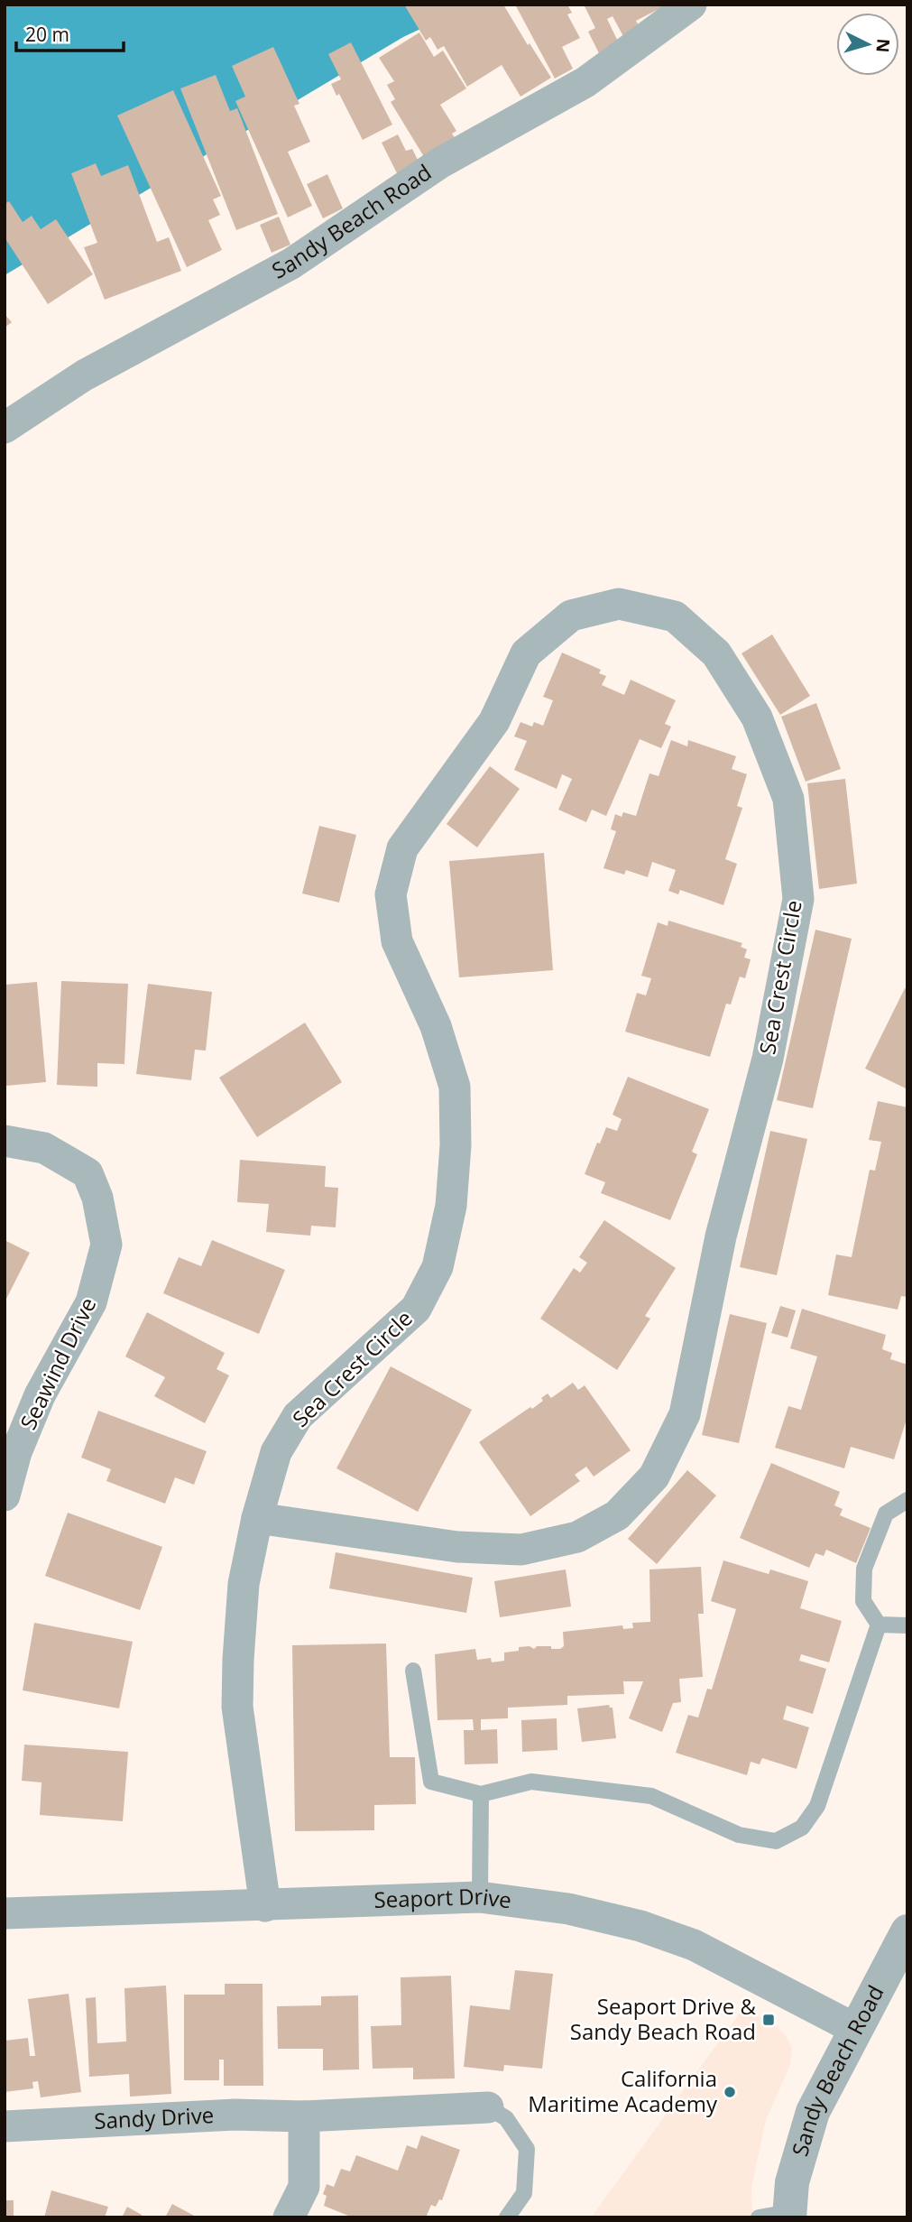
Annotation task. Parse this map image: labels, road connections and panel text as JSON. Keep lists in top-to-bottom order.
{
  "streets": {
    "street": [
      "Sandy Beach Road",
      "Sea Crest Circle",
      "Seawind Drive",
      "Seaport Drive",
      "Sandy Drive"
    ]
  },
  "crossings": [
    ["Sandy Beach Road", "Seaport Drive"],
    ["Sea Crest Circle", "Seaport Drive"]
  ],
  "places": {
    "transit": ["Seaport Drive & Sandy Beach Road"],
    "other": ["California Maritime Academy"]
  },
  "scale_bar": "20 m",
  "north": "right"
}
